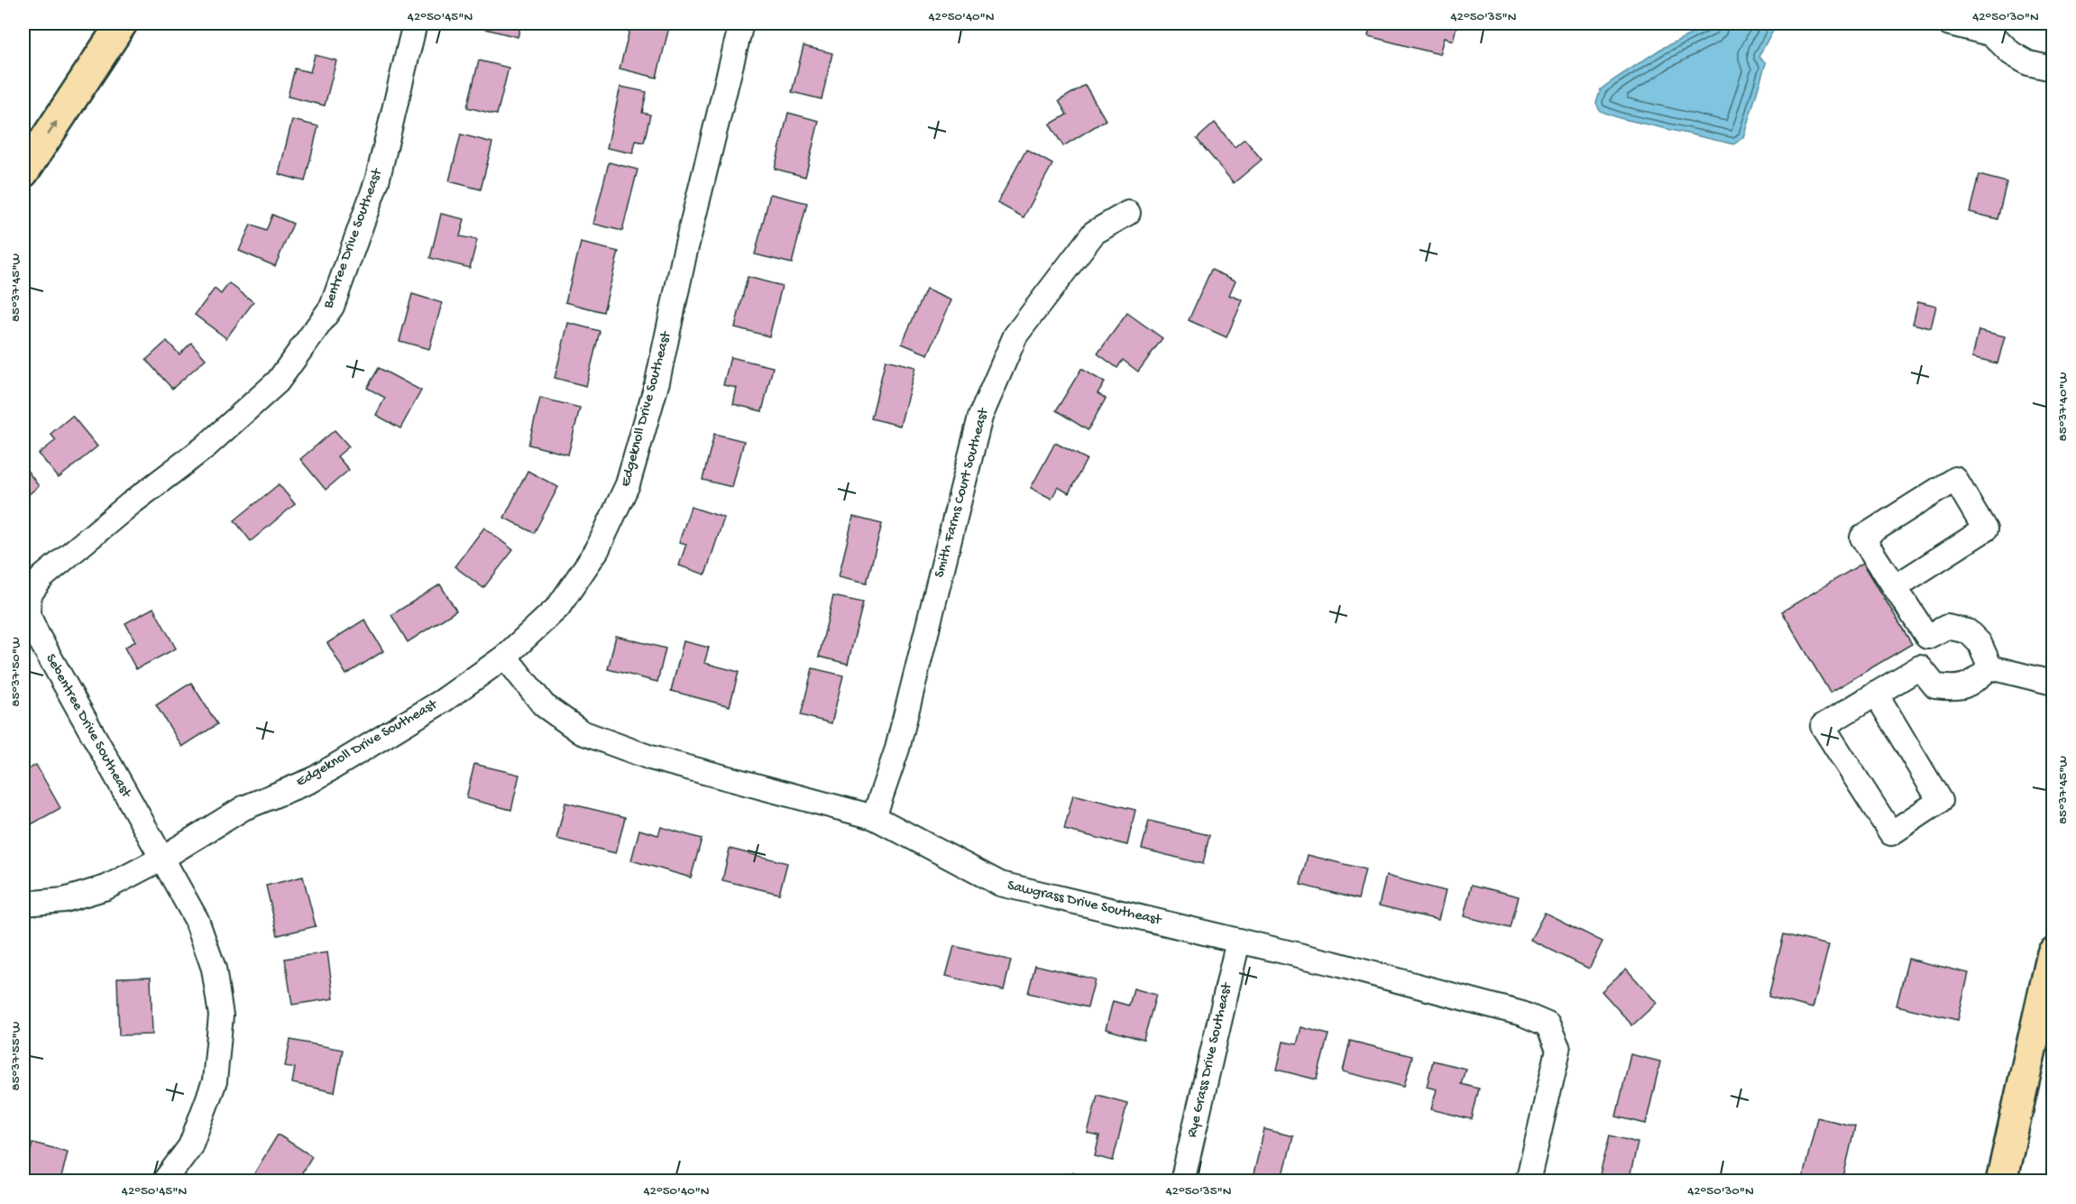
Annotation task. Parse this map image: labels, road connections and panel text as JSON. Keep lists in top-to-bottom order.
{
  "streets": {
    "street": [
      "Bentree Drive Southeast",
      "Edgeknoll Drive Southeast",
      "Smith Farms Court Southeast",
      "Sebentree Drive Southeast",
      "Sawgrass Drive Southeast",
      "Rye Grass Drive Southeast"
    ]
  },
  "crossings": [
    ["Bentree Drive Southeast", "Sebentree Drive Southeast"],
    ["Edgeknoll Drive Southeast", "Sebentree Drive Southeast"],
    ["Edgeknoll Drive Southeast", "Sawgrass Drive Southeast"],
    ["Smith Farms Court Southeast", "Sawgrass Drive Southeast"],
    ["Sawgrass Drive Southeast", "Rye Grass Drive Southeast"]
  ],
  "coordinates": [
    "42°50'45\"N",
    "42°50'40\"N",
    "42°50'35\"N",
    "42°50'30\"N",
    "85°37'45\"W",
    "85°37'40\"W",
    "85°37'50\"W",
    "85°37'55\"W"
  ]
}
